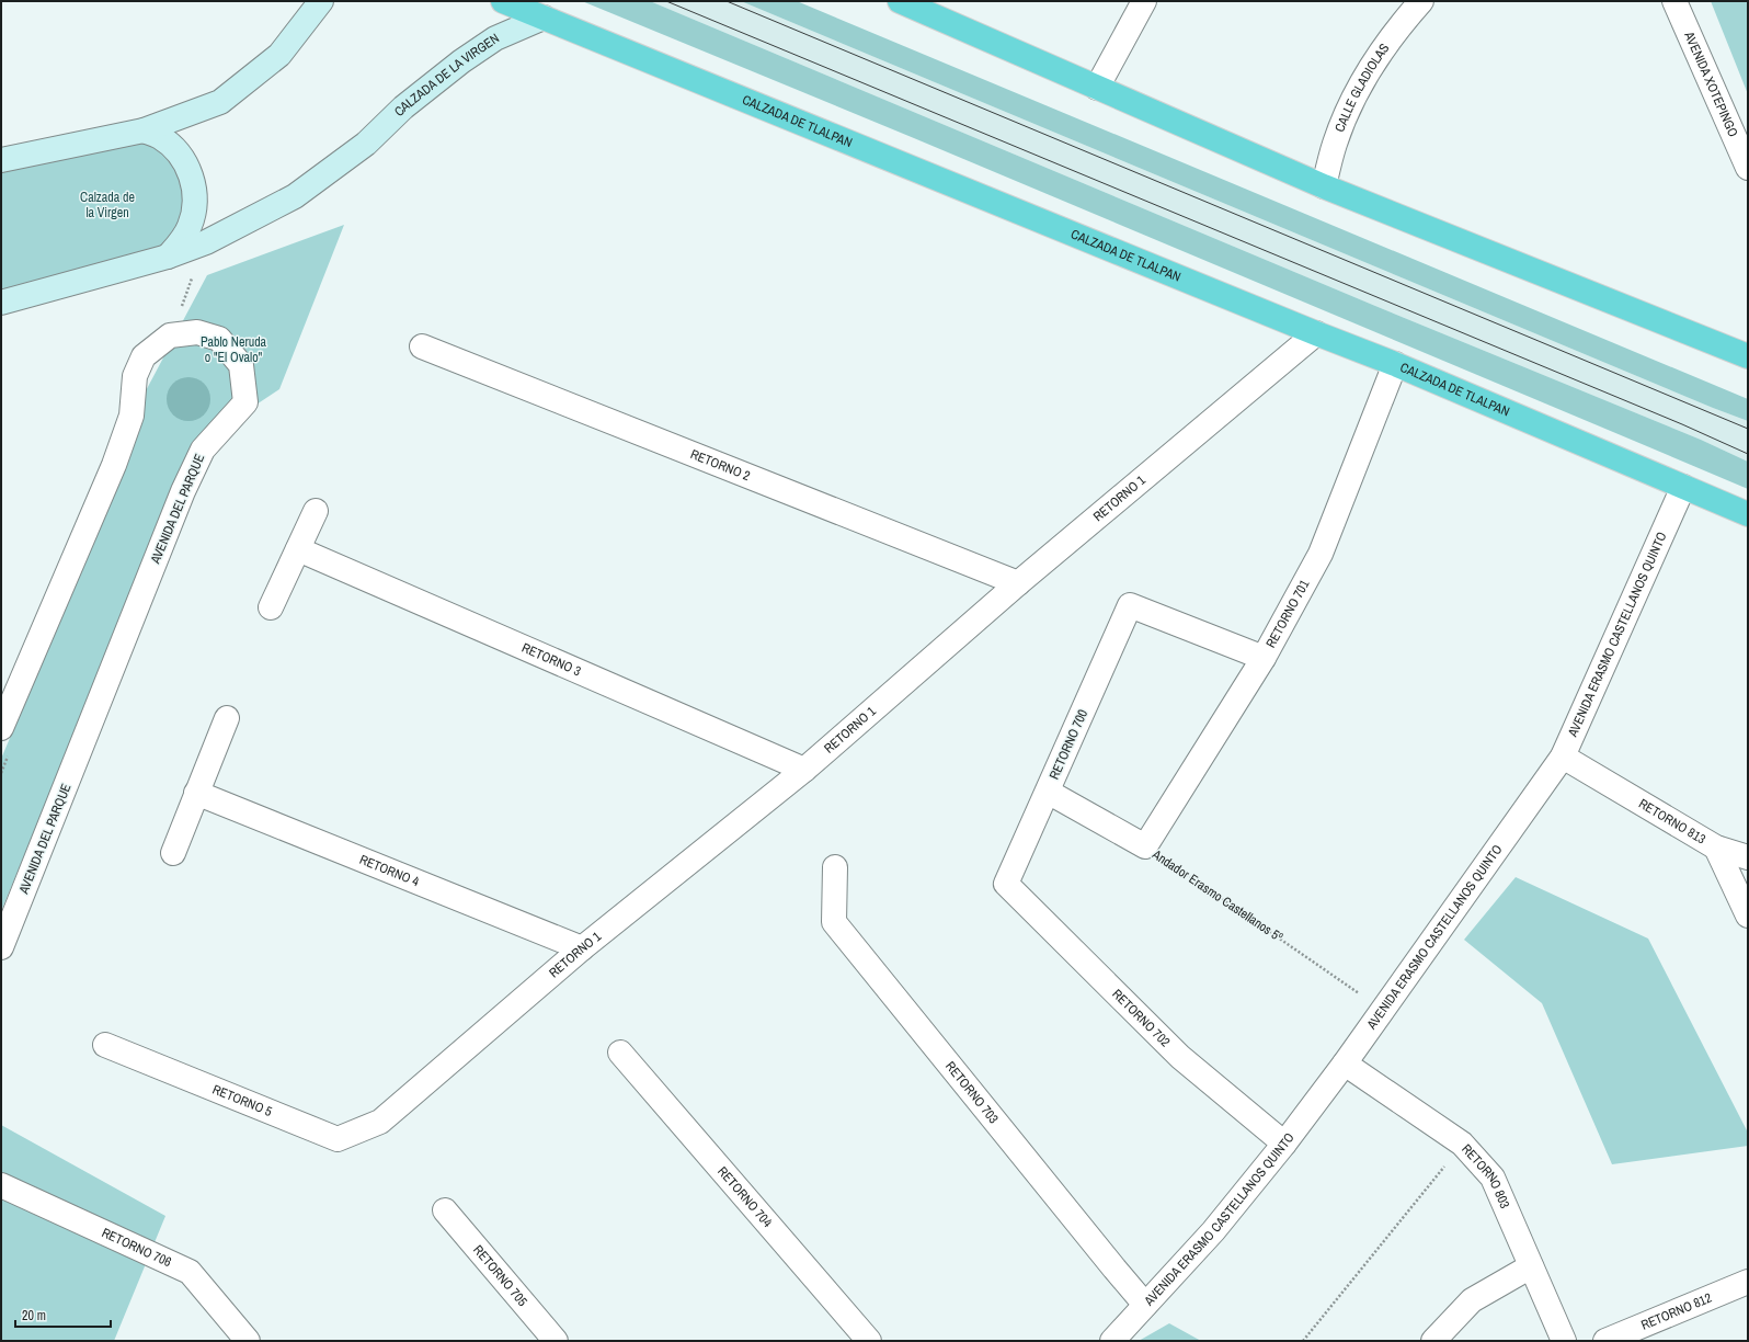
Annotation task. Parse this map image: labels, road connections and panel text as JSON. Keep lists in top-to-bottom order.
{
  "streets": {
    "highway": ["CALZADA DE TLALPAN"],
    "main road": ["CALZADA DE LA VIRGEN"],
    "street": [
      "AVENIDA XOTEPINGO",
      "CALLE GLADIOLAS",
      "RETORNO 2",
      "RETORNO 1",
      "AVENIDA DEL PARQUE",
      "RETORNO 701",
      "AVENIDA ERASMO CASTELLANOS QUINTO",
      "RETORNO 3",
      "RETORNO 700",
      "RETORNO 813",
      "RETORNO 4",
      "Andador Erasmo Castellanos 5º",
      "RETORNO 702",
      "RETORNO 703",
      "RETORNO 5",
      "RETORNO 803",
      "RETORNO 704",
      "RETORNO 706",
      "RETORNO 705",
      "RETORNO 812"
    ]
  },
  "crossings": [
    ["CALZADA DE LA VIRGEN", "CALZADA DE TLALPAN"],
    ["CALZADA DE TLALPAN", "RETORNO 1"],
    ["CALZADA DE TLALPAN", "RETORNO 701"],
    ["CALZADA DE TLALPAN", "AVENIDA ERASMO CASTELLANOS QUINTO"],
    ["RETORNO 2", "RETORNO 1"],
    ["RETORNO 1", "RETORNO 3"],
    ["RETORNO 1", "RETORNO 4"],
    ["RETORNO 1", "RETORNO 5"],
    ["RETORNO 701", "RETORNO 700"],
    ["RETORNO 701", "Andador Erasmo Castellanos 5º"],
    ["AVENIDA ERASMO CASTELLANOS QUINTO", "RETORNO 813"],
    ["AVENIDA ERASMO CASTELLANOS QUINTO", "Andador Erasmo Castellanos 5º"],
    ["AVENIDA ERASMO CASTELLANOS QUINTO", "RETORNO 702"],
    ["AVENIDA ERASMO CASTELLANOS QUINTO", "RETORNO 703"],
    ["AVENIDA ERASMO CASTELLANOS QUINTO", "RETORNO 803"],
    ["RETORNO 700", "Andador Erasmo Castellanos 5º"],
    ["RETORNO 700", "RETORNO 702"]
  ],
  "parks": ["Calzada de la Virgen", "Pablo Neruda o \"El Ovalo\""],
  "scale_bar": "20 m"
}
